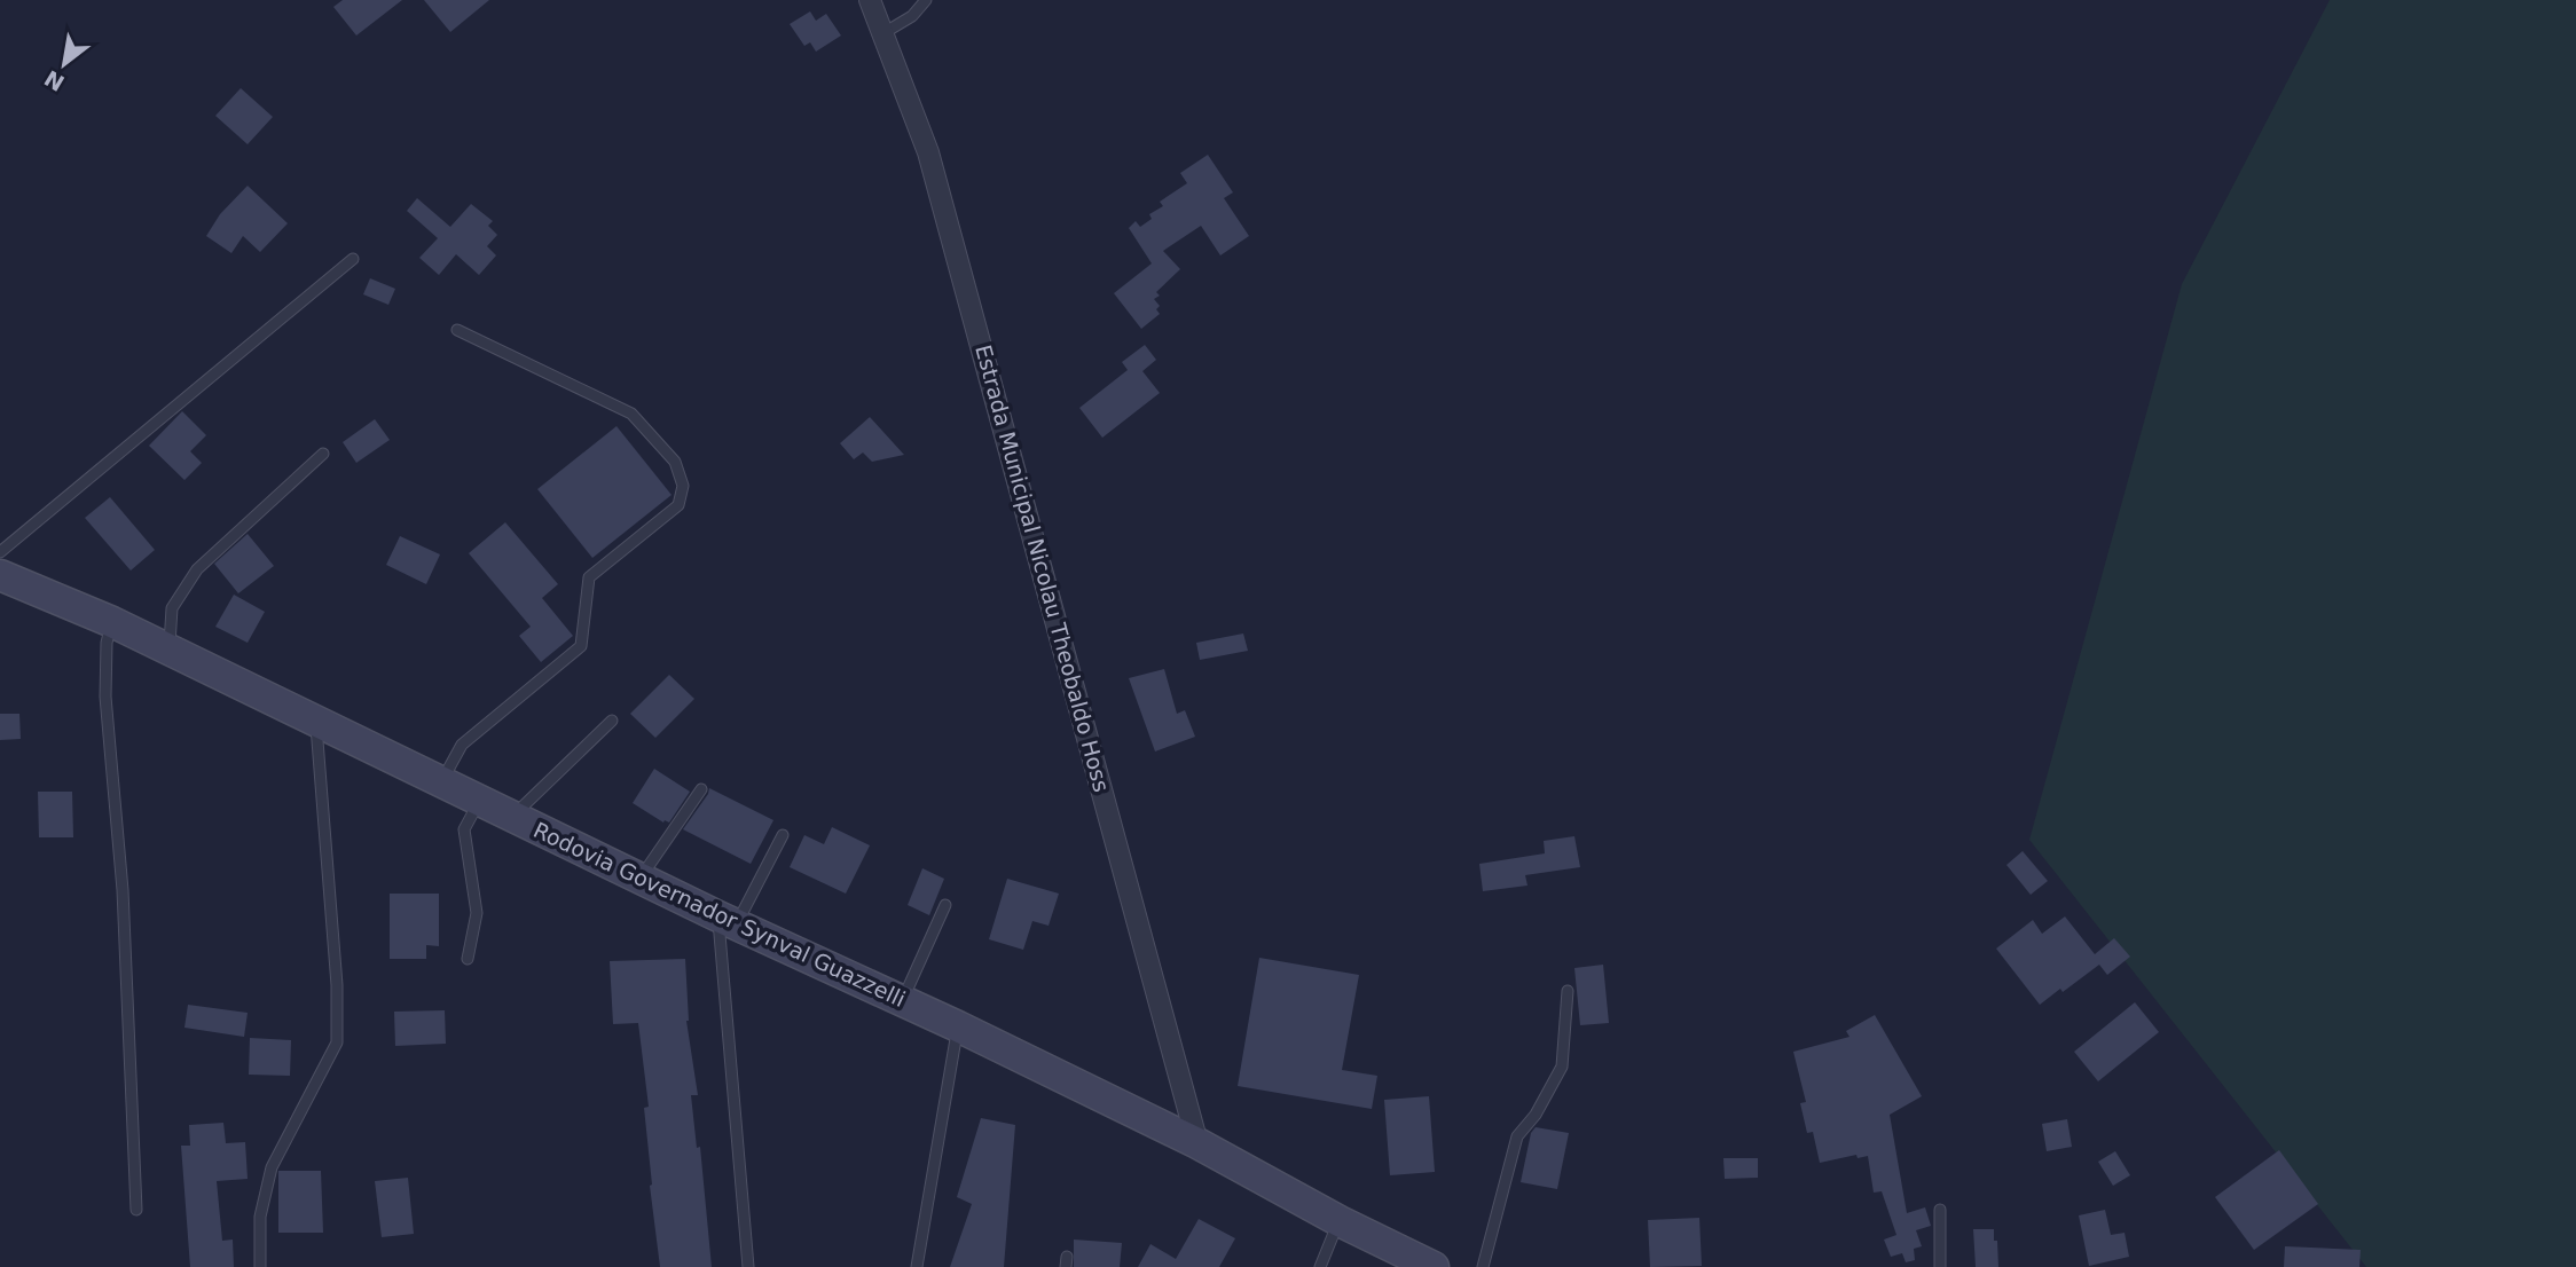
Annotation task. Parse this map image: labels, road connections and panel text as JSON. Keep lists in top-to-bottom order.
{
  "streets": {
    "main road": ["Rodovia Governador Synval Guazzelli"],
    "street": ["Estrada Municipal Nicolau Theobaldo Hoss"]
  },
  "crossings": [
    ["Estrada Municipal Nicolau Theobaldo Hoss", "Rodovia Governador Synval Guazzelli"]
  ],
  "north": "bottom left"
}
